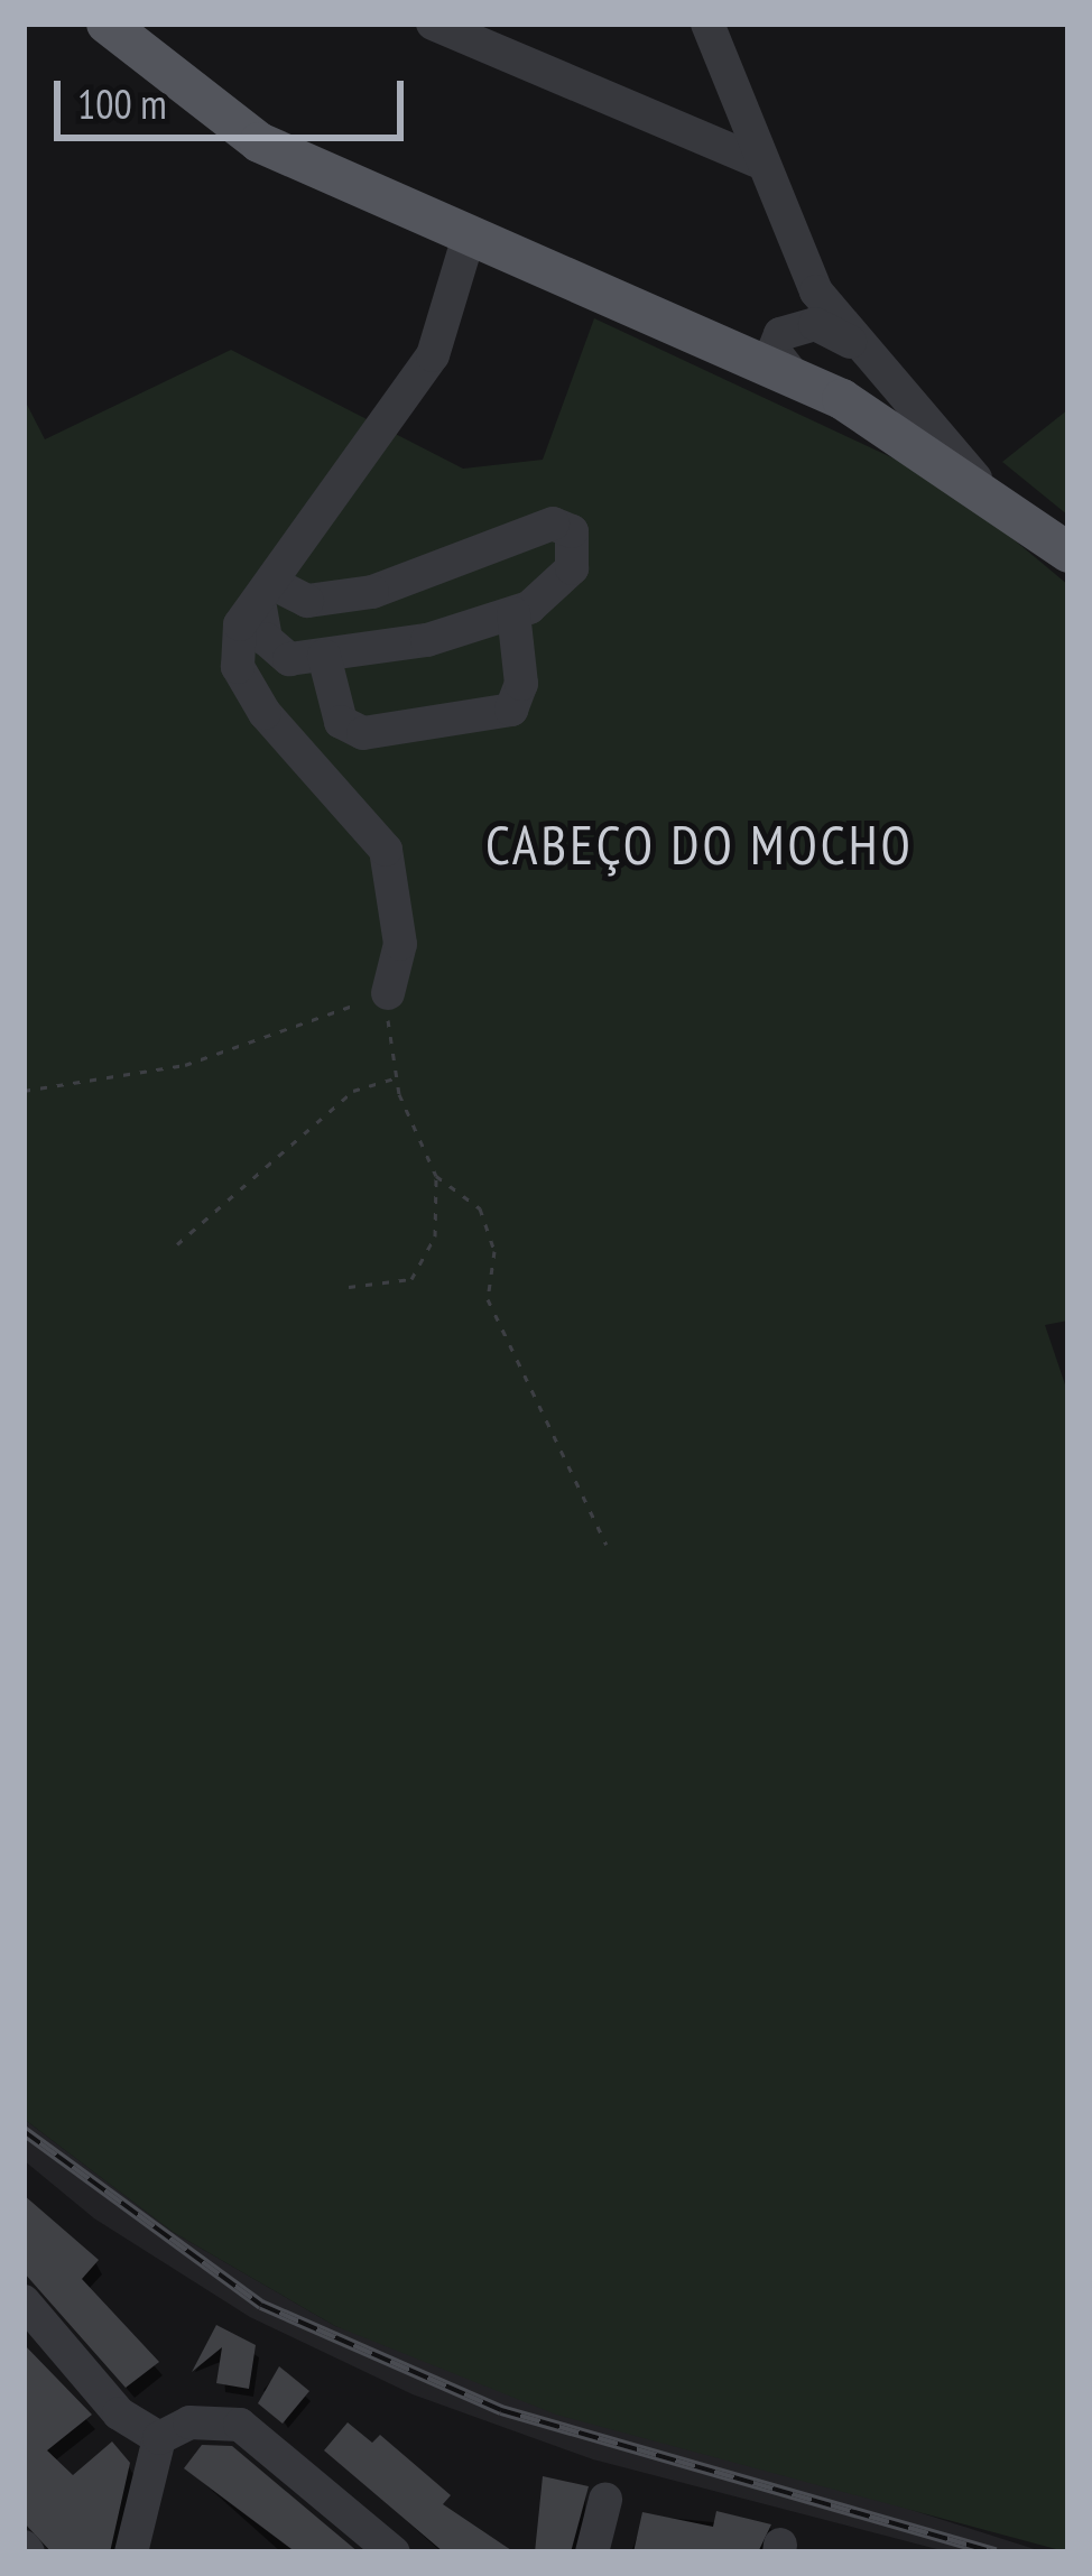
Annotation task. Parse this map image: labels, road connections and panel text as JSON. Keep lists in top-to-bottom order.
{
  "districts": ["CABEÇO DO MOCHO"],
  "scale_bar": "100 m"
}
